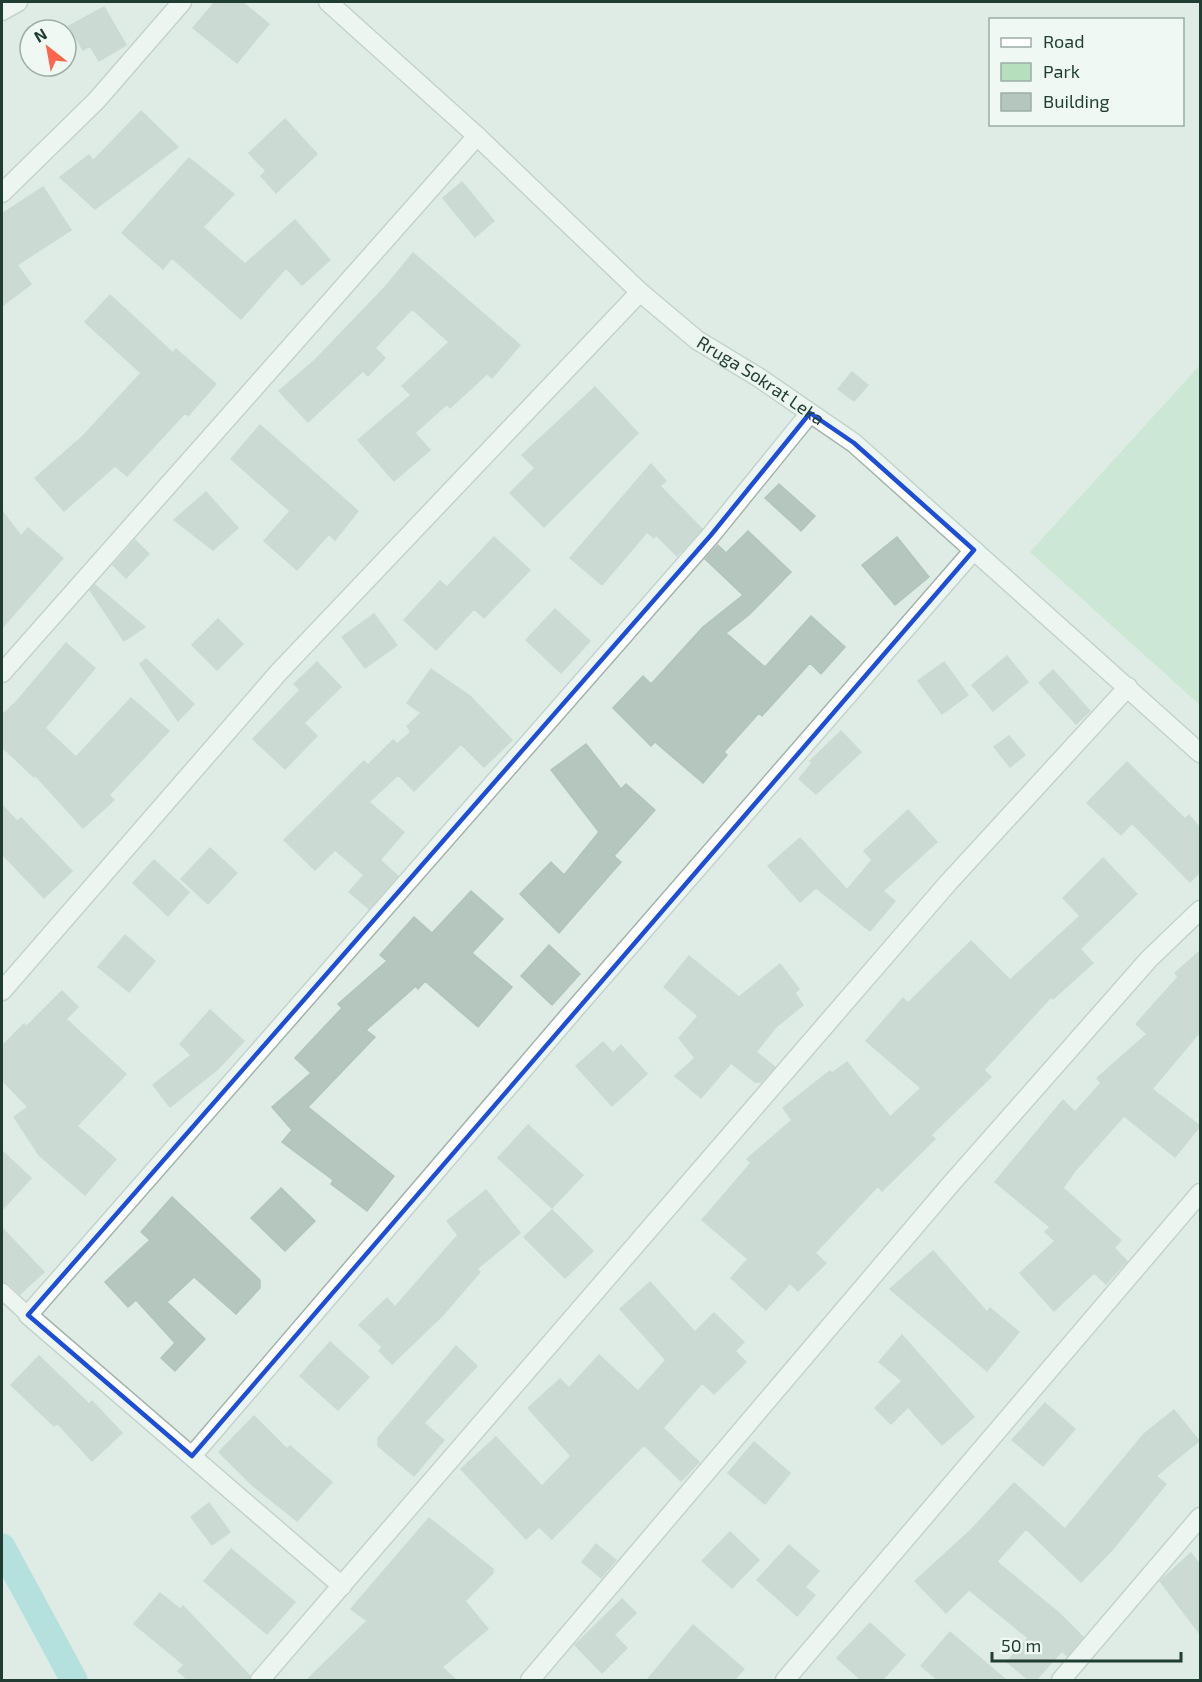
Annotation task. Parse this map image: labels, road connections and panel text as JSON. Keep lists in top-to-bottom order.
{
  "streets": {
    "street": ["Rruga Sokrat Leka"]
  },
  "legend": ["Road", "Park", "Building"],
  "scale_bar": "50 m",
  "north": "top left"
}
